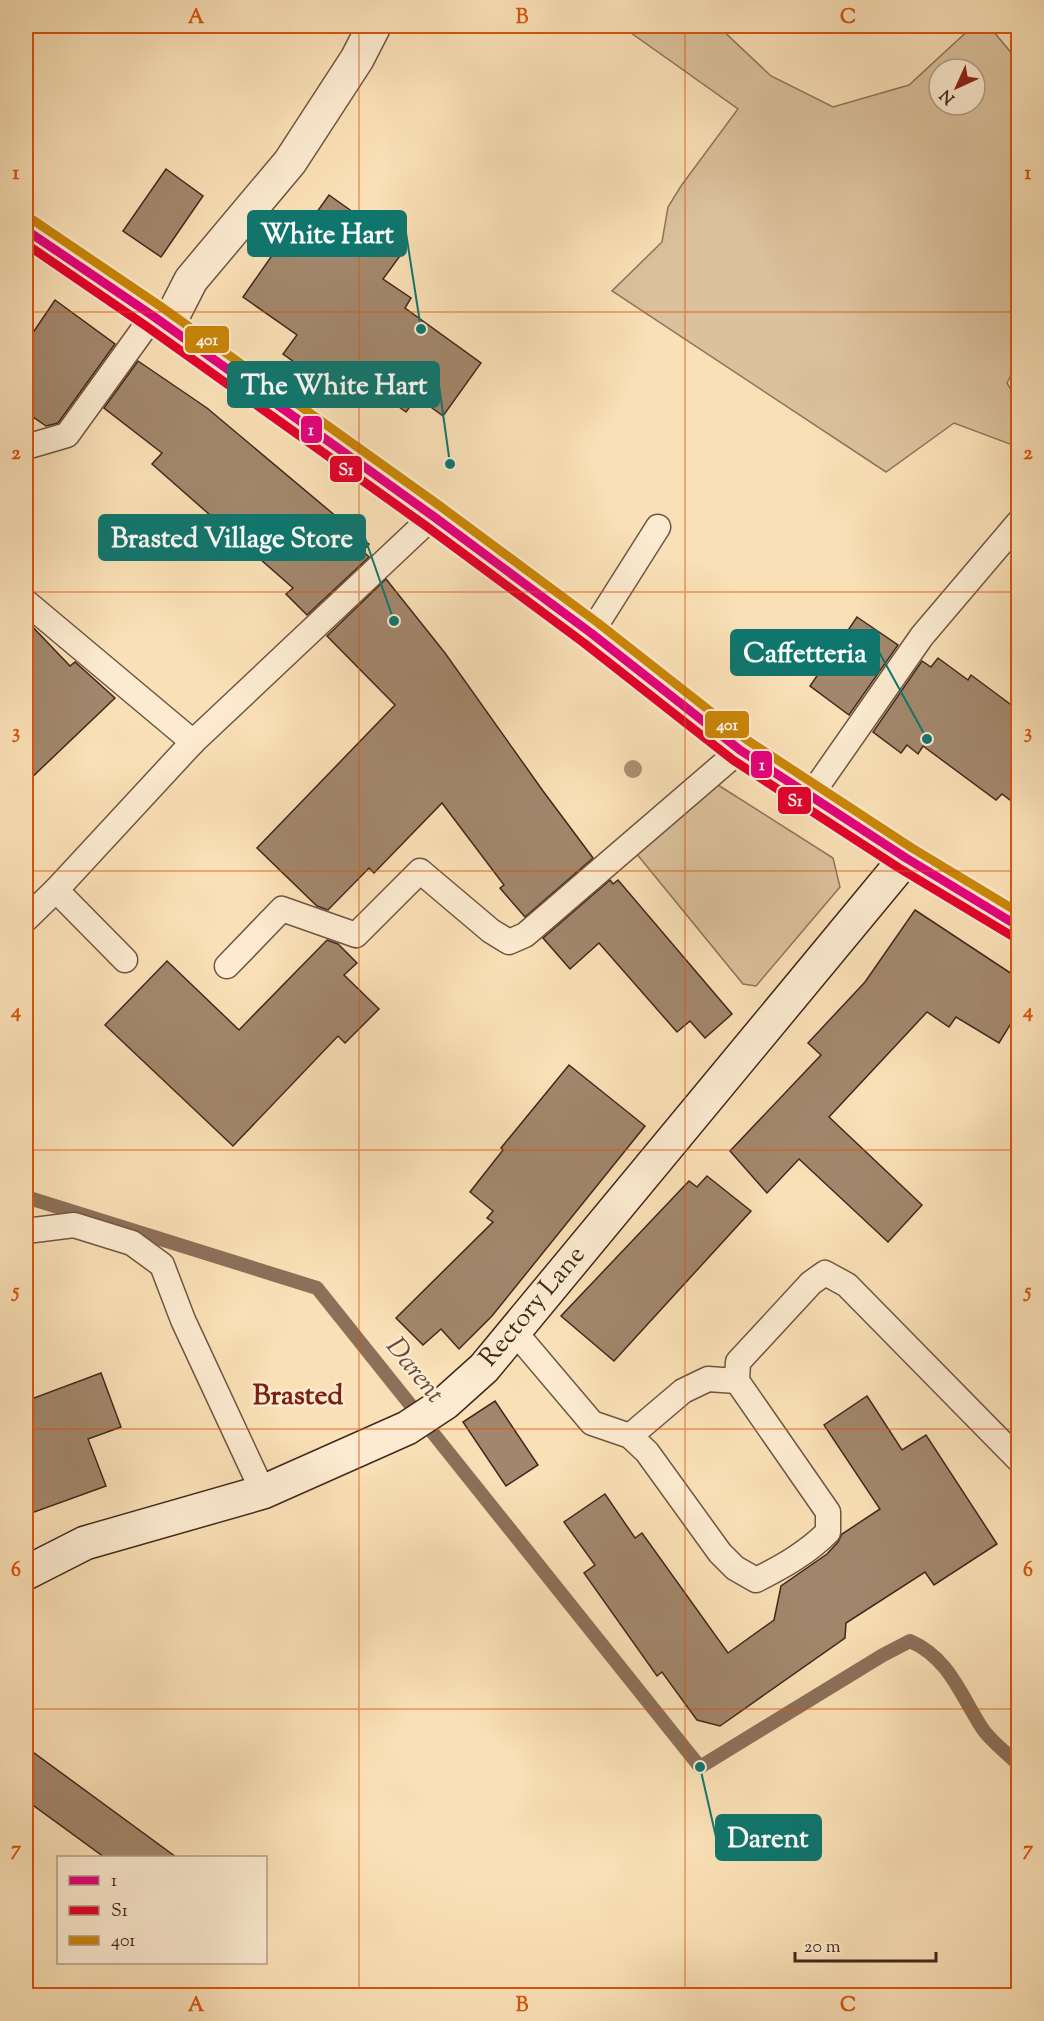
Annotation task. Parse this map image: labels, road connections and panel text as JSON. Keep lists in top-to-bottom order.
{
  "streets": {
    "street": ["Rectory Lane"]
  },
  "districts": ["Brasted"],
  "water": ["Darent"],
  "places": [
    "White Hart",
    "The White Hart",
    "Brasted Village Store",
    "Caffetteria",
    "Darent"
  ],
  "lines": ["transit line 401", "transit line 1", "transit line S1"],
  "legend": ["1", "S1", "401"],
  "scale_bar": "20 m",
  "north": "bottom left",
  "grid": {
    "columns": ["A", "B", "C"],
    "rows": [
      "1",
      "2",
      "3",
      "4",
      "5",
      "6",
      "7"
    ]
  }
}
